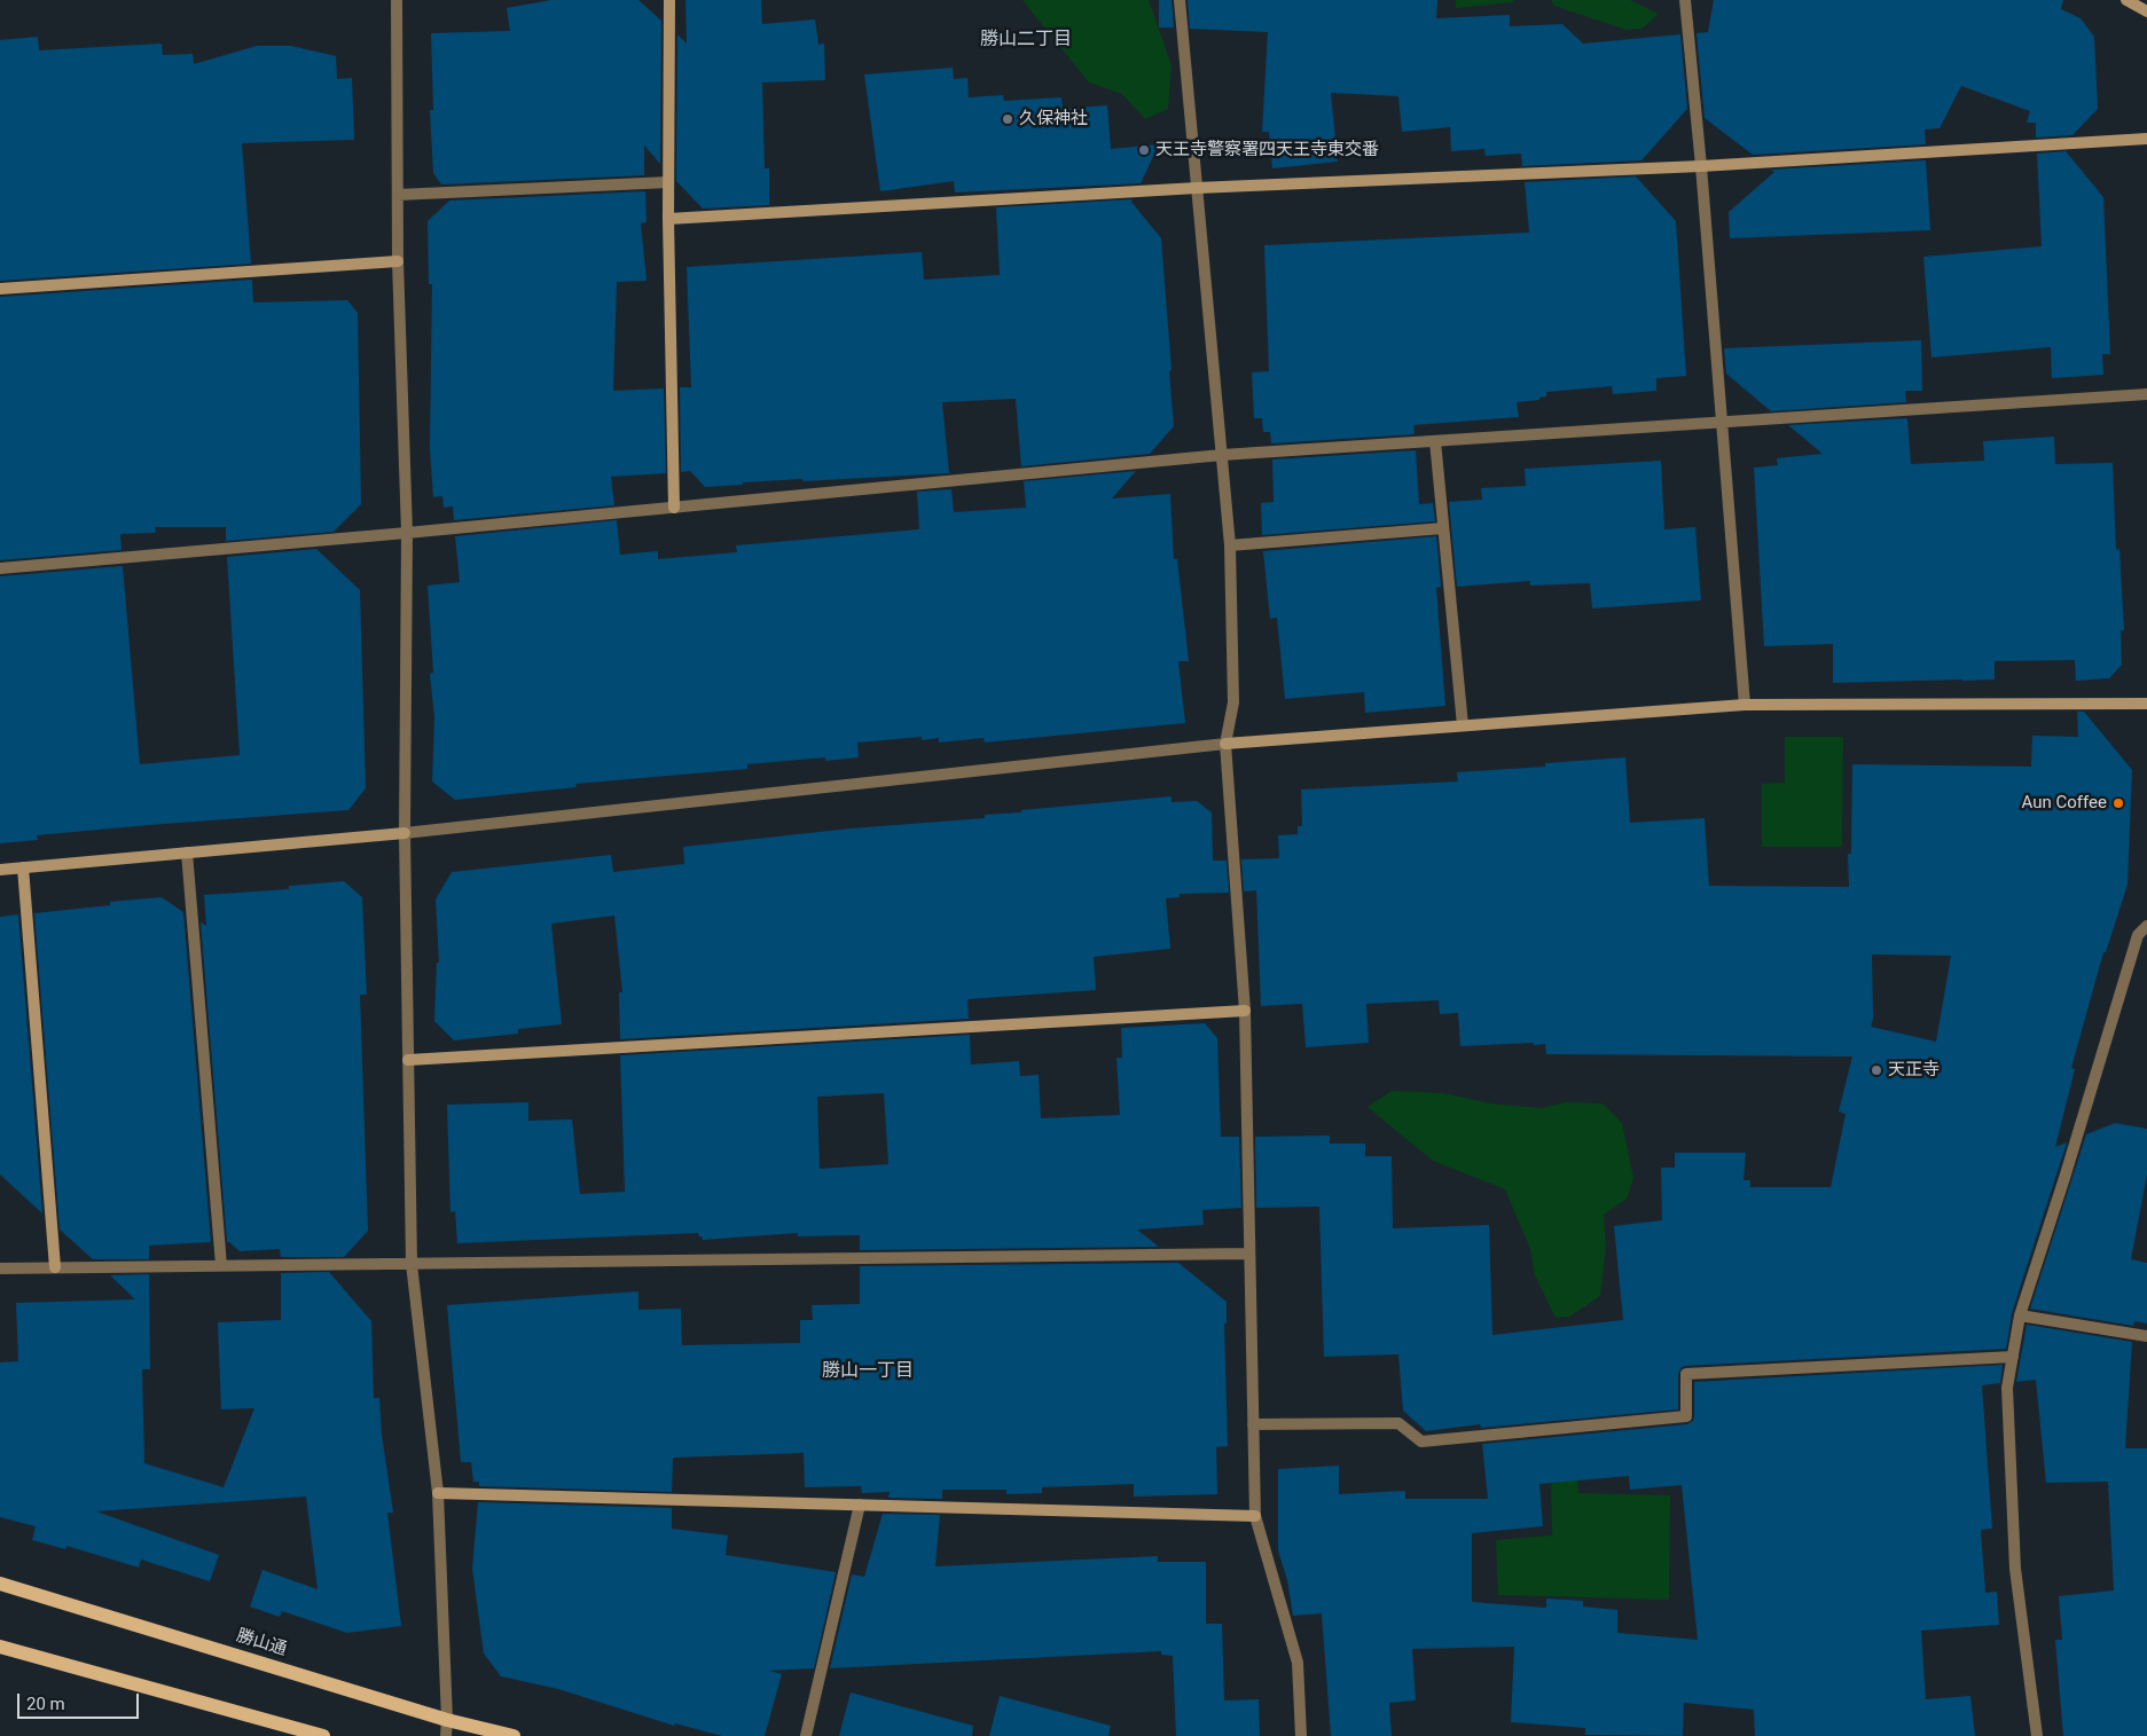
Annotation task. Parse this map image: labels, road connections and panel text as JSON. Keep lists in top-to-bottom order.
{
  "streets": {
    "main road": ["勝山通"]
  },
  "districts": ["勝山二丁目", "勝山一丁目"],
  "places": [
    "久保神社",
    "天王寺警察署四天王寺東交番",
    "Aun Coffee",
    "天正寺"
  ],
  "scale_bar": "20 m"
}
